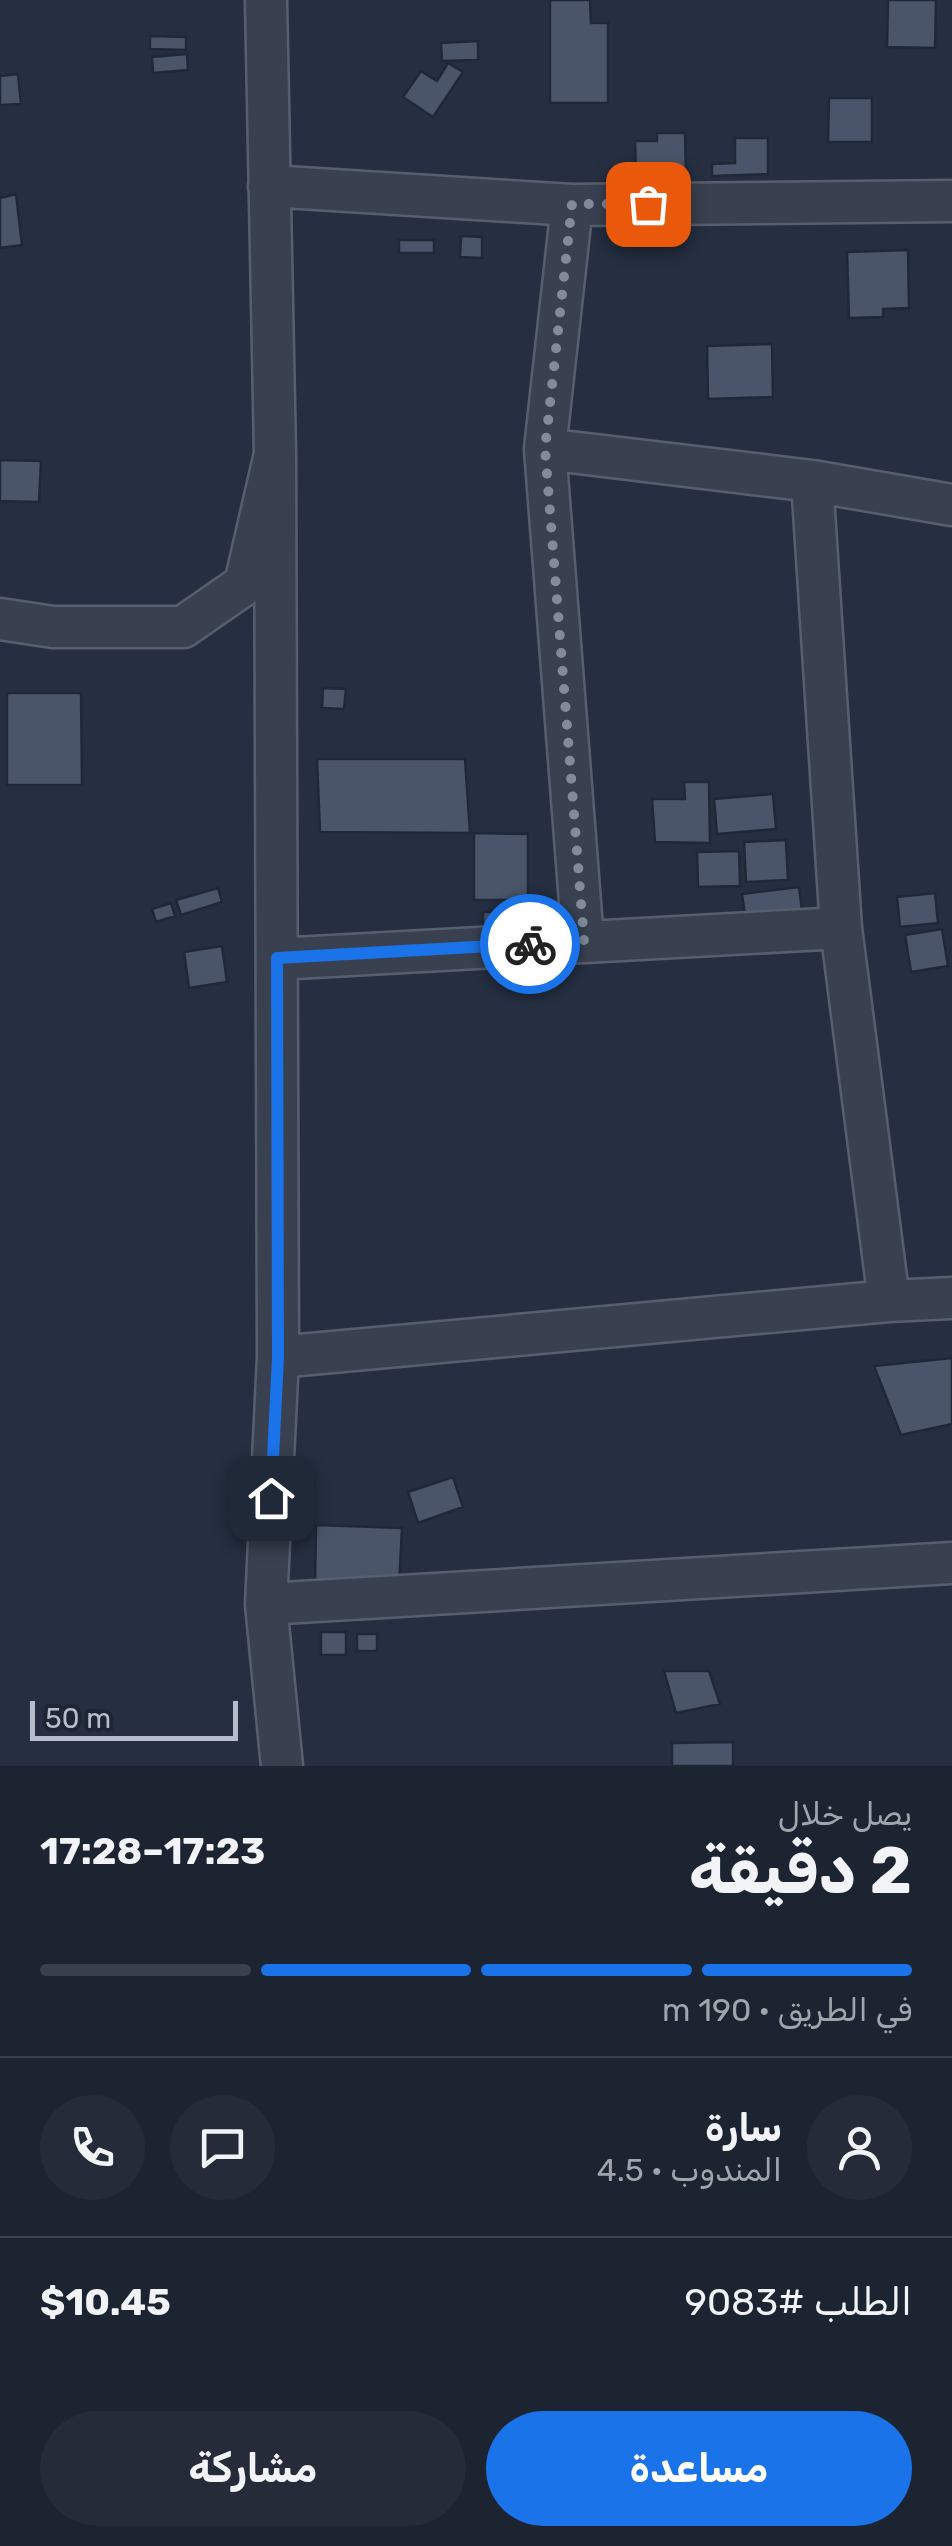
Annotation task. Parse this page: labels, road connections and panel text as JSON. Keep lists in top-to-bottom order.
{
  "scale_bar": "50 m",
  "page": {
    "scale": "50 m",
    "heading": ["2 دقيقة", "يصل خلال", "17:23–17:28"],
    "panel": [
      "سارة",
      "المندوب · 4.5",
      "الطلب #9083",
      "$10.45"
    ],
    "bar": "في الطريق · 190 m",
    "buttons": ["مساعدة", "مشاركة"]
  }
}
